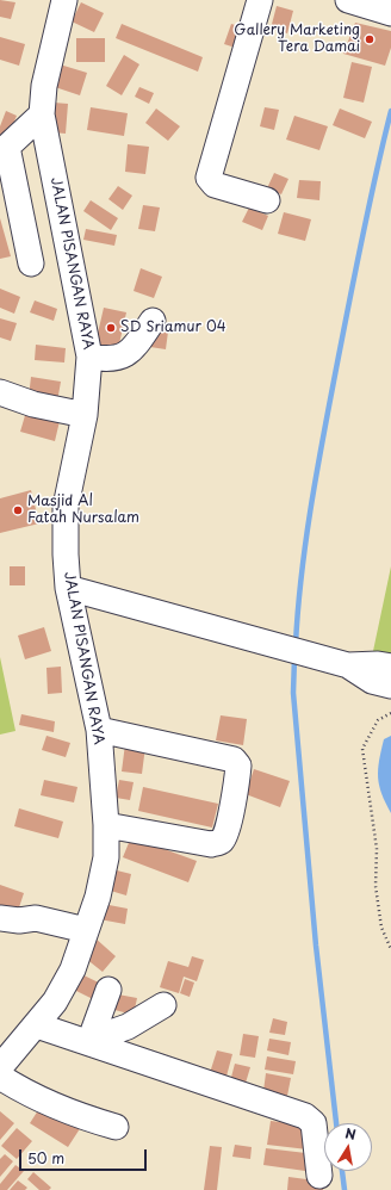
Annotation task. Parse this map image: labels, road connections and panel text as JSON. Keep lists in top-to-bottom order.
{
  "streets": {
    "street": ["JALAN PISANGAN RAYA"]
  },
  "places": ["Gallery Marketing Tera Damai", "SD Sriamur 04", "Masjid Al Fatah Nursalam"],
  "scale_bar": "50 m",
  "north": "top"
}
